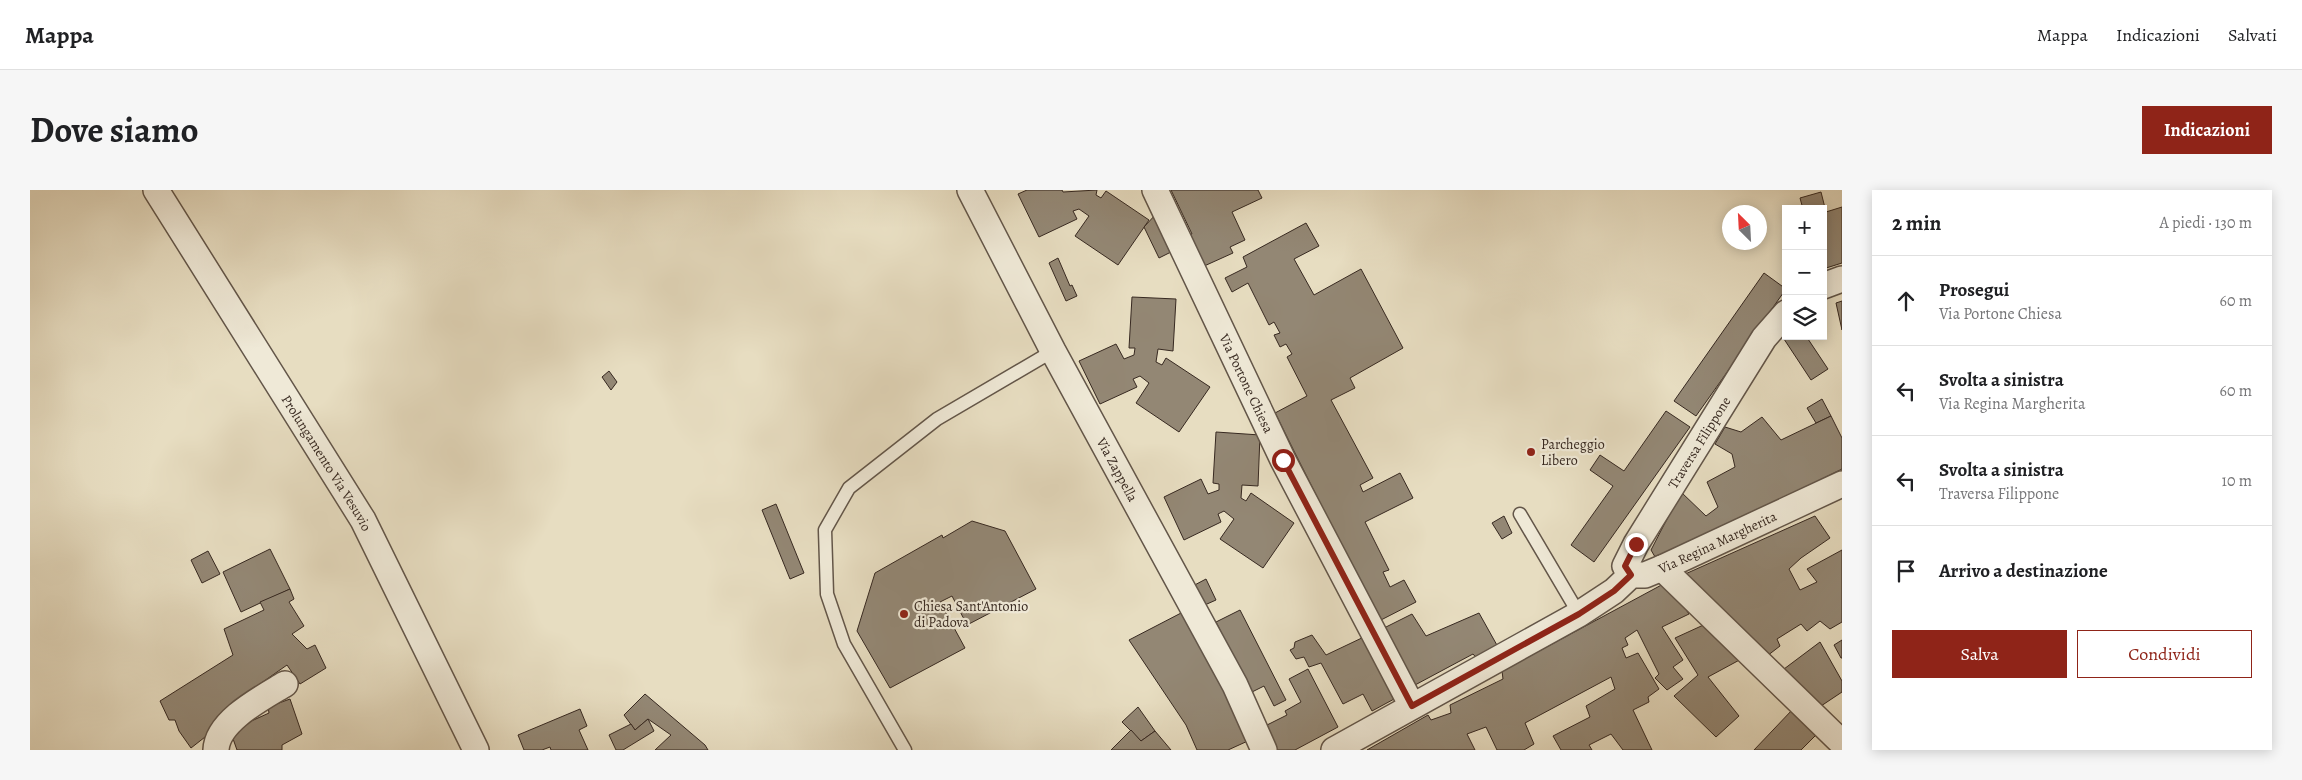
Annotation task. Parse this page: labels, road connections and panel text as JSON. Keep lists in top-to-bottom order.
{
  "streets": {
    "street": [
      "Via Portone Chiesa",
      "Traversa Filippone",
      "Prolungamento Via Vesuvio",
      "Via Zappella",
      "Via Regina Margherita"
    ]
  },
  "crossings": [
    ["Traversa Filippone", "Via Regina Margherita"]
  ],
  "places": ["Parcheggio Libero", "Chiesa Sant'Antonio di Padova"],
  "north": "top left",
  "page": {
    "header": "Mappa",
    "nav": ["Mappa", "Indicazioni", "Salvati"],
    "title": "Dove siamo",
    "buttons": [
      "Indicazioni",
      ["Salva", "Condividi"]
    ],
    "heading": ["2 min", "A piedi · 130 m"],
    "map_buttons": ["+", "−"],
    "list": [
      ["Prosegui", "Via Portone Chiesa", "60 m"],
      ["Svolta a sinistra", "Via Regina Margherita", "60 m"],
      ["Svolta a sinistra", "Traversa Filippone", "10 m"],
      "Arrivo a destinazione"
    ]
  }
}
